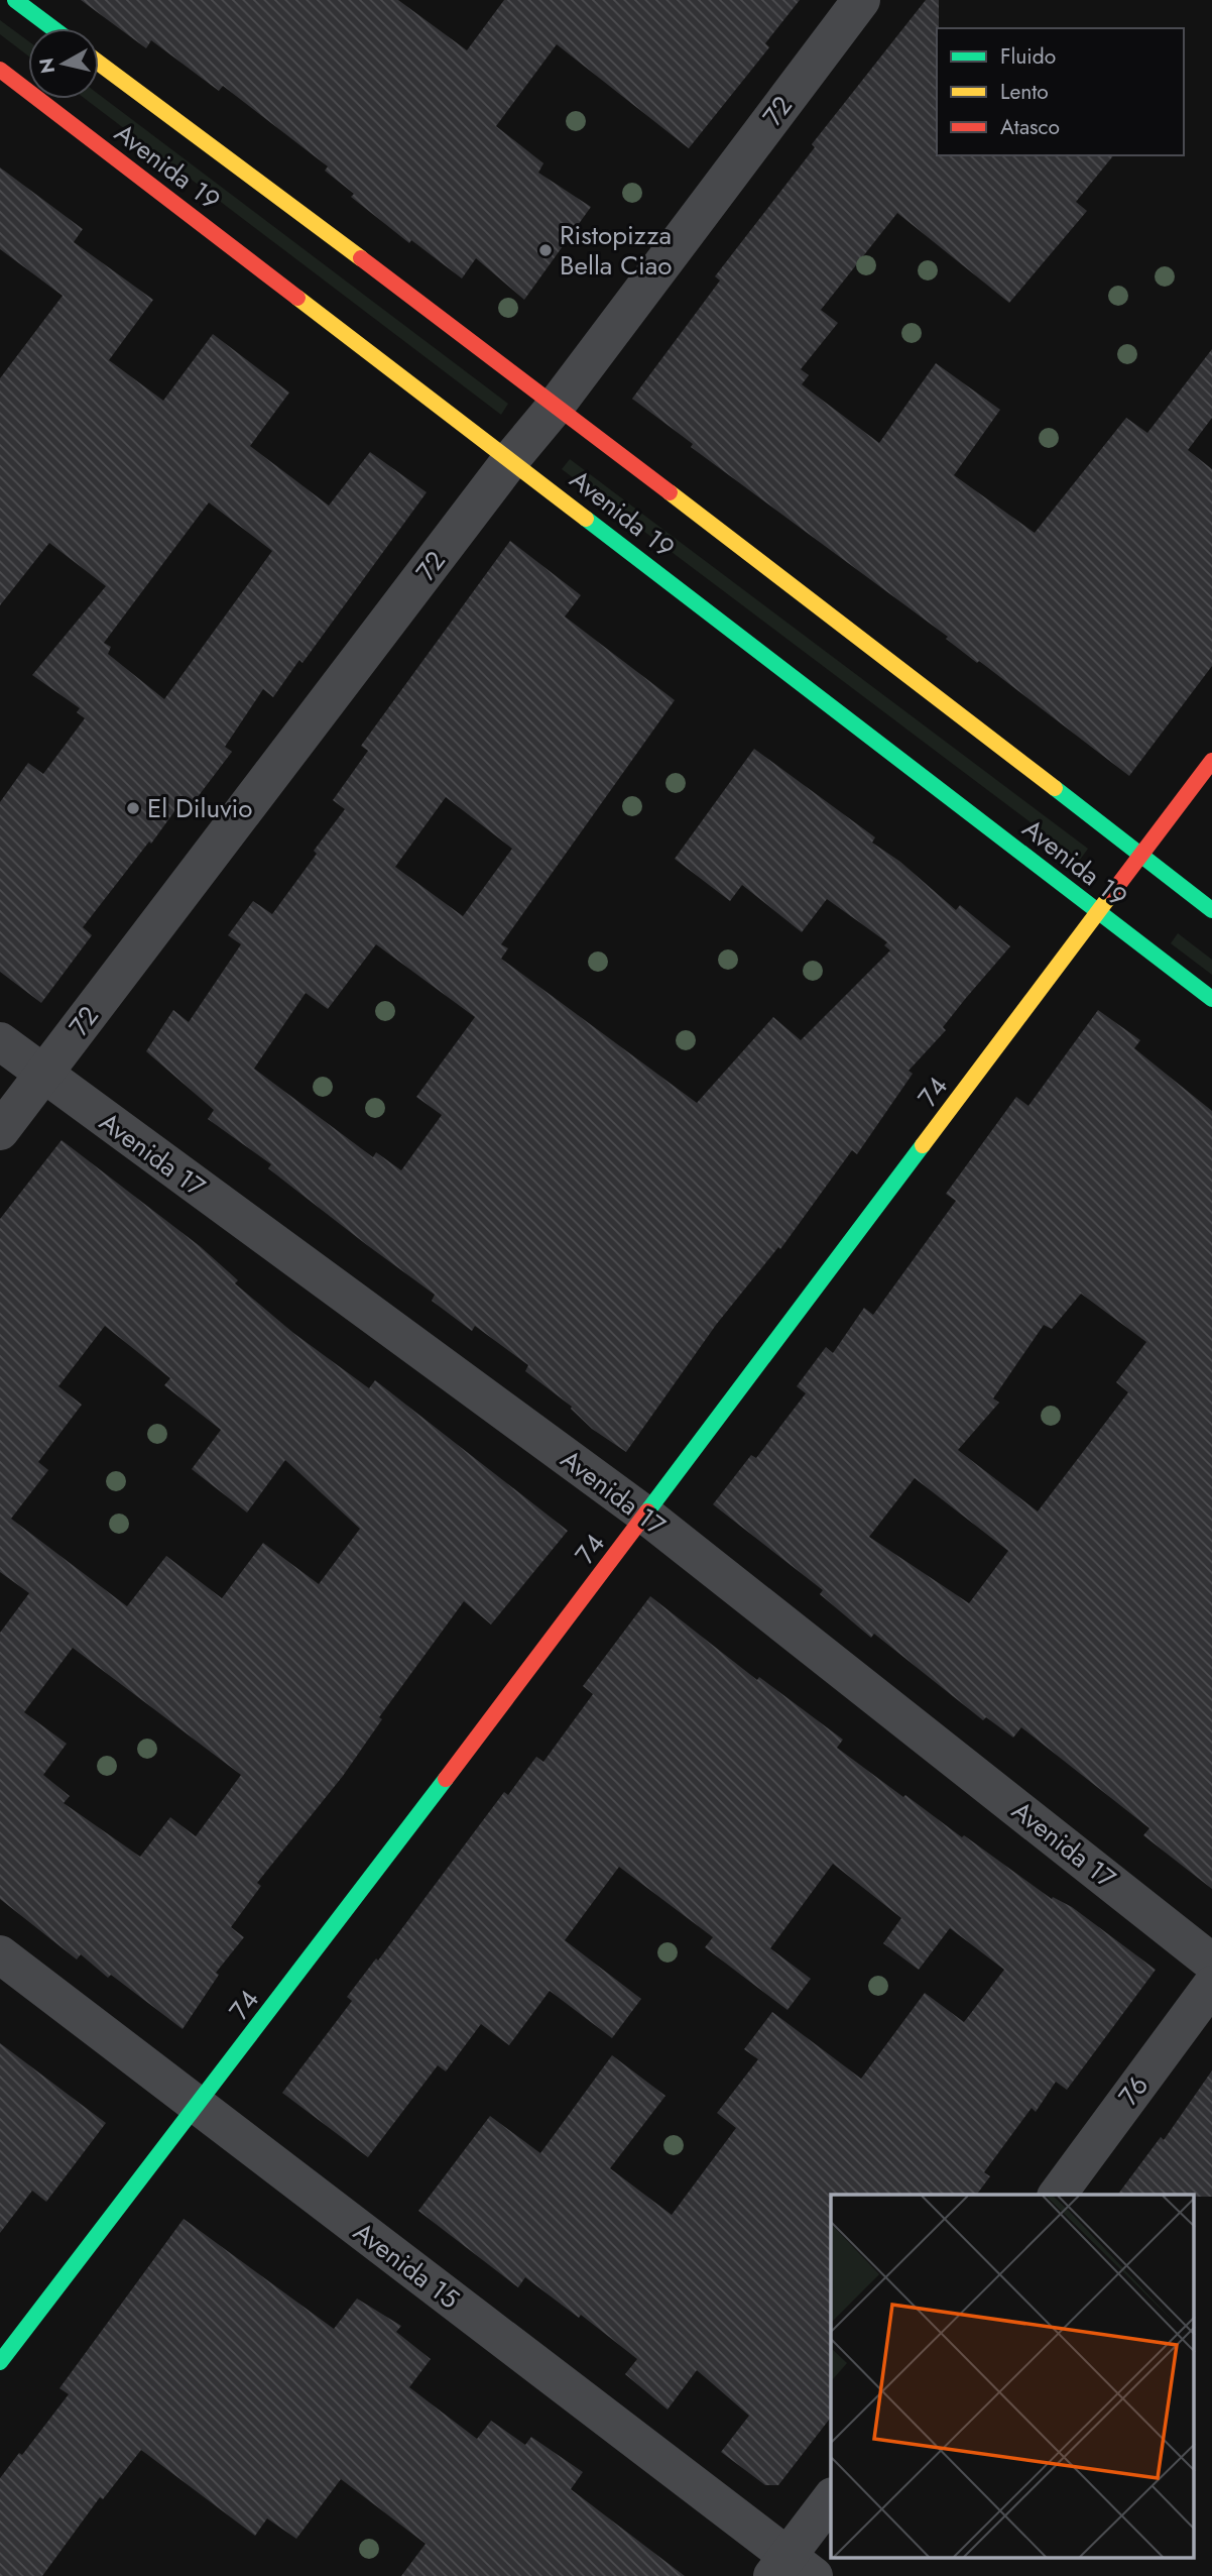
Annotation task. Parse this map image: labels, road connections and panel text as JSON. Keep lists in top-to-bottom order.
{
  "streets": {
    "main road": ["Avenida 19", "74"],
    "street": [
      "72",
      "Avenida 17",
      "76",
      "Avenida 15"
    ]
  },
  "crossings": [
    ["72", "Avenida 19"],
    ["72", "Avenida 17"],
    ["Avenida 19", "74"],
    ["74", "Avenida 17"],
    ["74", "Avenida 15"]
  ],
  "places": ["Ristopizza Bella Ciao", "El Diluvio"],
  "legend": ["Fluido", "Lento", "Atasco"],
  "north": "left"
}
